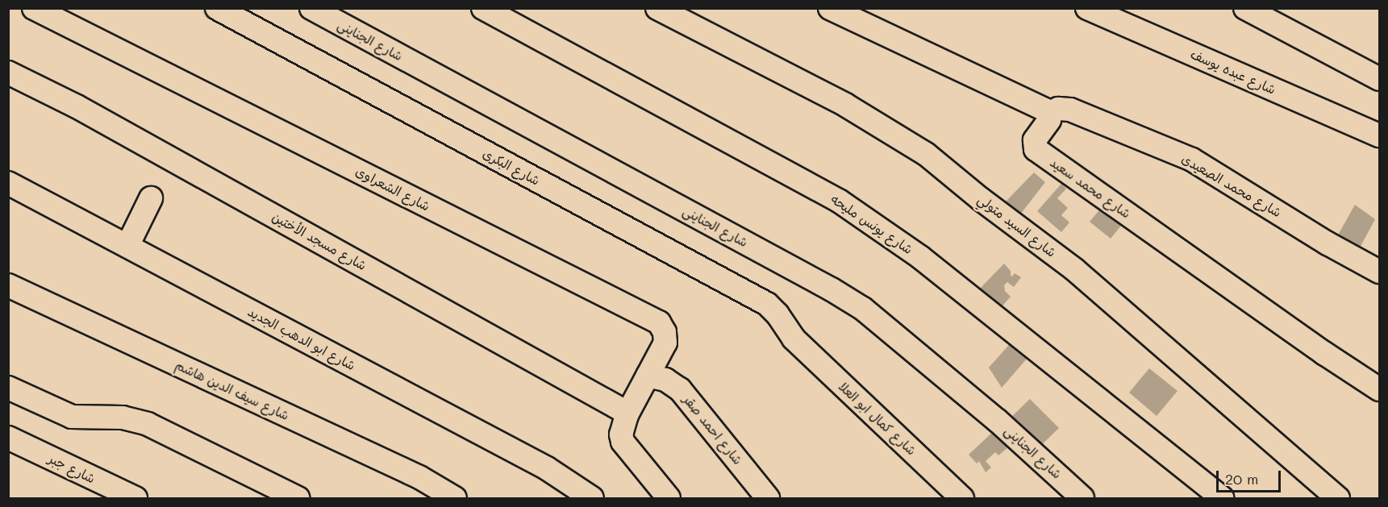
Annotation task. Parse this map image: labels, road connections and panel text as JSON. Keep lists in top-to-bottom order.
{
  "streets": {
    "street": [
      "شارع الجناينى",
      "شارع عبده يوسف",
      "شارع البكرى",
      "شارع محمد الصعيدى",
      "شارع محمد سعيد",
      "شارع الشعراوى",
      "شارع يونس مليحه",
      "شارع السيد متولي",
      "شارع مسجد الأختين",
      "شارع ابو الدهب الجديد",
      "شارع سيف الدين هاشم",
      "شارع كمال ابو العلا",
      "شارع احمد صقر",
      "شارع جبر"
    ]
  },
  "crossings": [
    ["شارع البكرى", "شارع كمال ابو العلا"],
    ["شارع محمد الصعيدى", "شارع محمد سعيد"],
    ["شارع الشعراوى", "شارع مسجد الأختين"],
    ["شارع الشعراوى", "شارع احمد صقر"]
  ],
  "scale_bar": "20 m"
}
